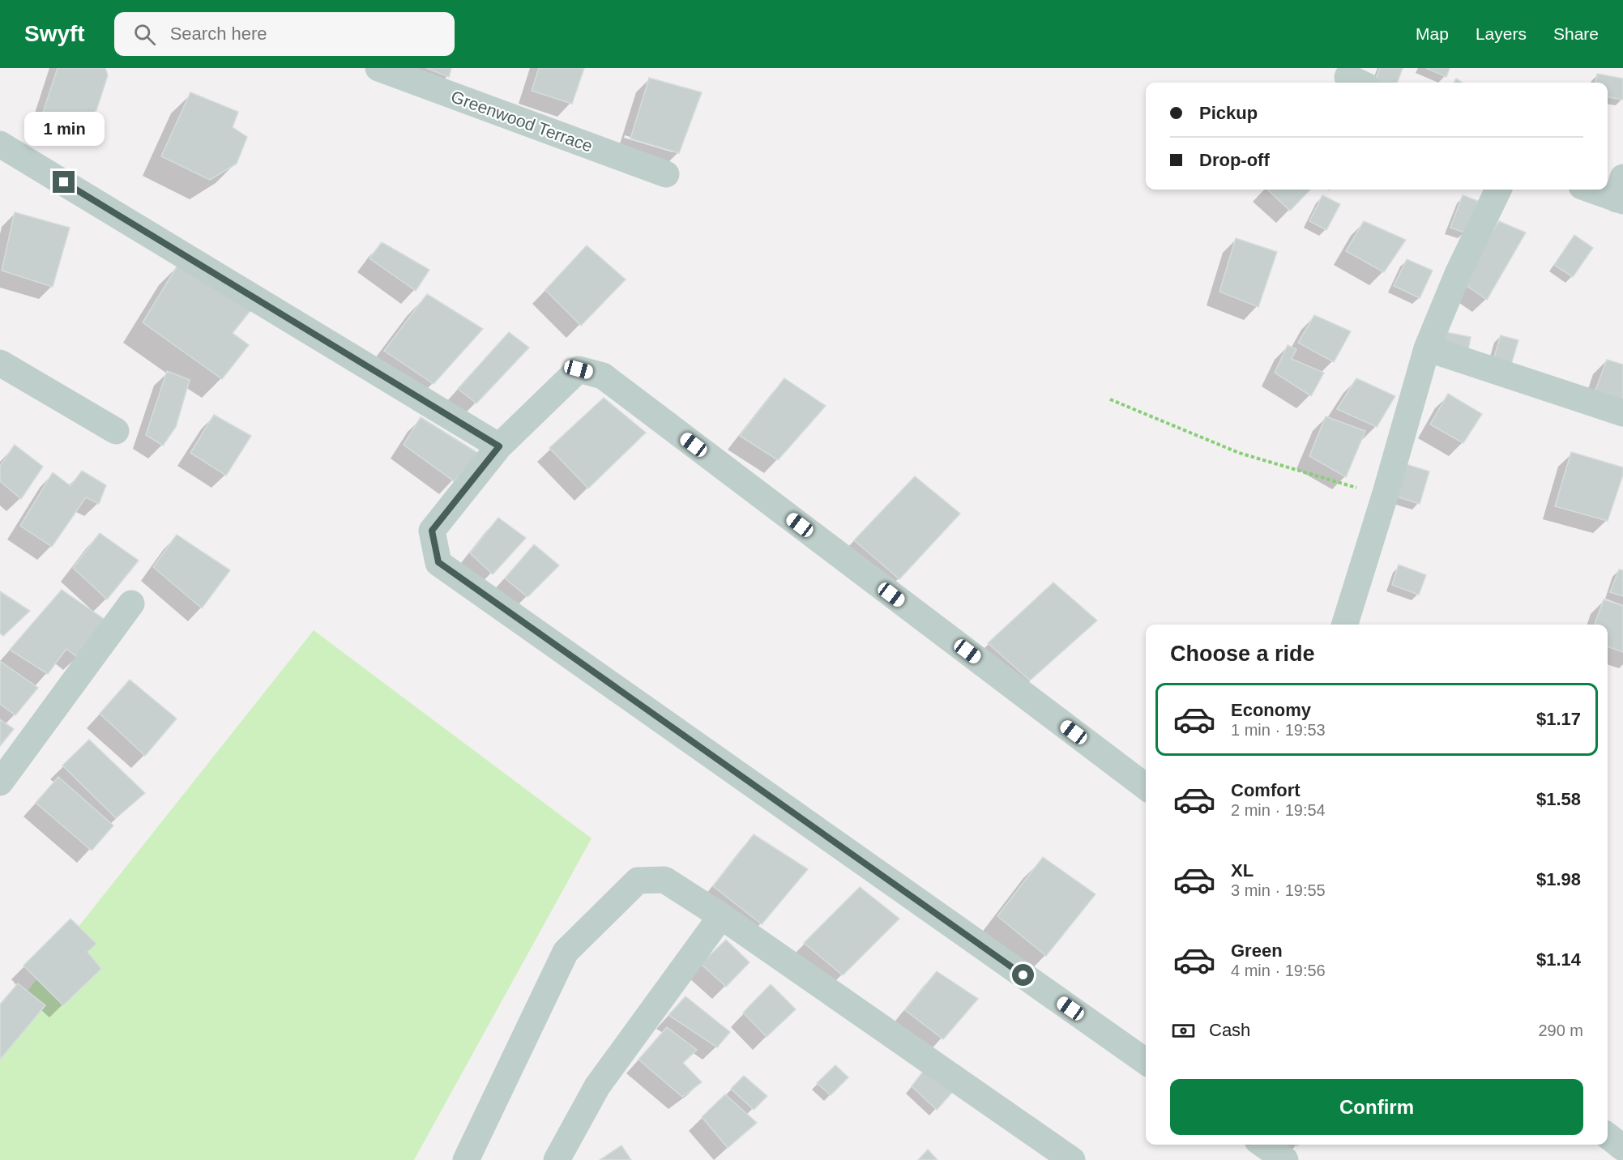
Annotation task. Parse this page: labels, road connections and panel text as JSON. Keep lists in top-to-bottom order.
{
  "streets": {
    "street": ["Greenwood Terrace"]
  },
  "page": {
    "header": "Swyft",
    "search": "Search here",
    "nav": ["Map", "Layers", "Share"],
    "banner": ["Pickup", "Drop-off"],
    "bubble": "1 min",
    "heading": "Choose a ride",
    "list": [
      {
        "name": "Economy",
        "note": "1 min · 19:53",
        "value": "$1.17"
      },
      {
        "name": "Comfort",
        "note": "2 min · 19:54",
        "value": "$1.58"
      },
      {
        "name": "XL",
        "note": "3 min · 19:55",
        "value": "$1.98"
      },
      {
        "name": "Green",
        "note": "4 min · 19:56",
        "value": "$1.14"
      }
    ],
    "pay": ["Cash", "290 m"],
    "buttons": "Confirm"
  }
}
